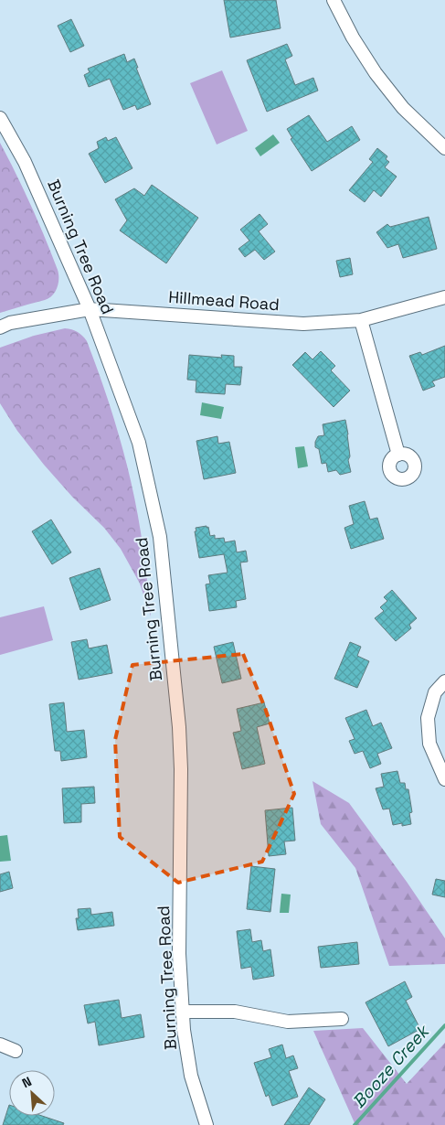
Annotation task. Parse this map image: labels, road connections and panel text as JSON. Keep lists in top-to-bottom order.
{
  "streets": {
    "street": ["Burning Tree Road", "Hillmead Road"]
  },
  "crossings": [
    ["Burning Tree Road", "Hillmead Road"]
  ],
  "water": ["Booze Creek"],
  "north": "top left"
}
